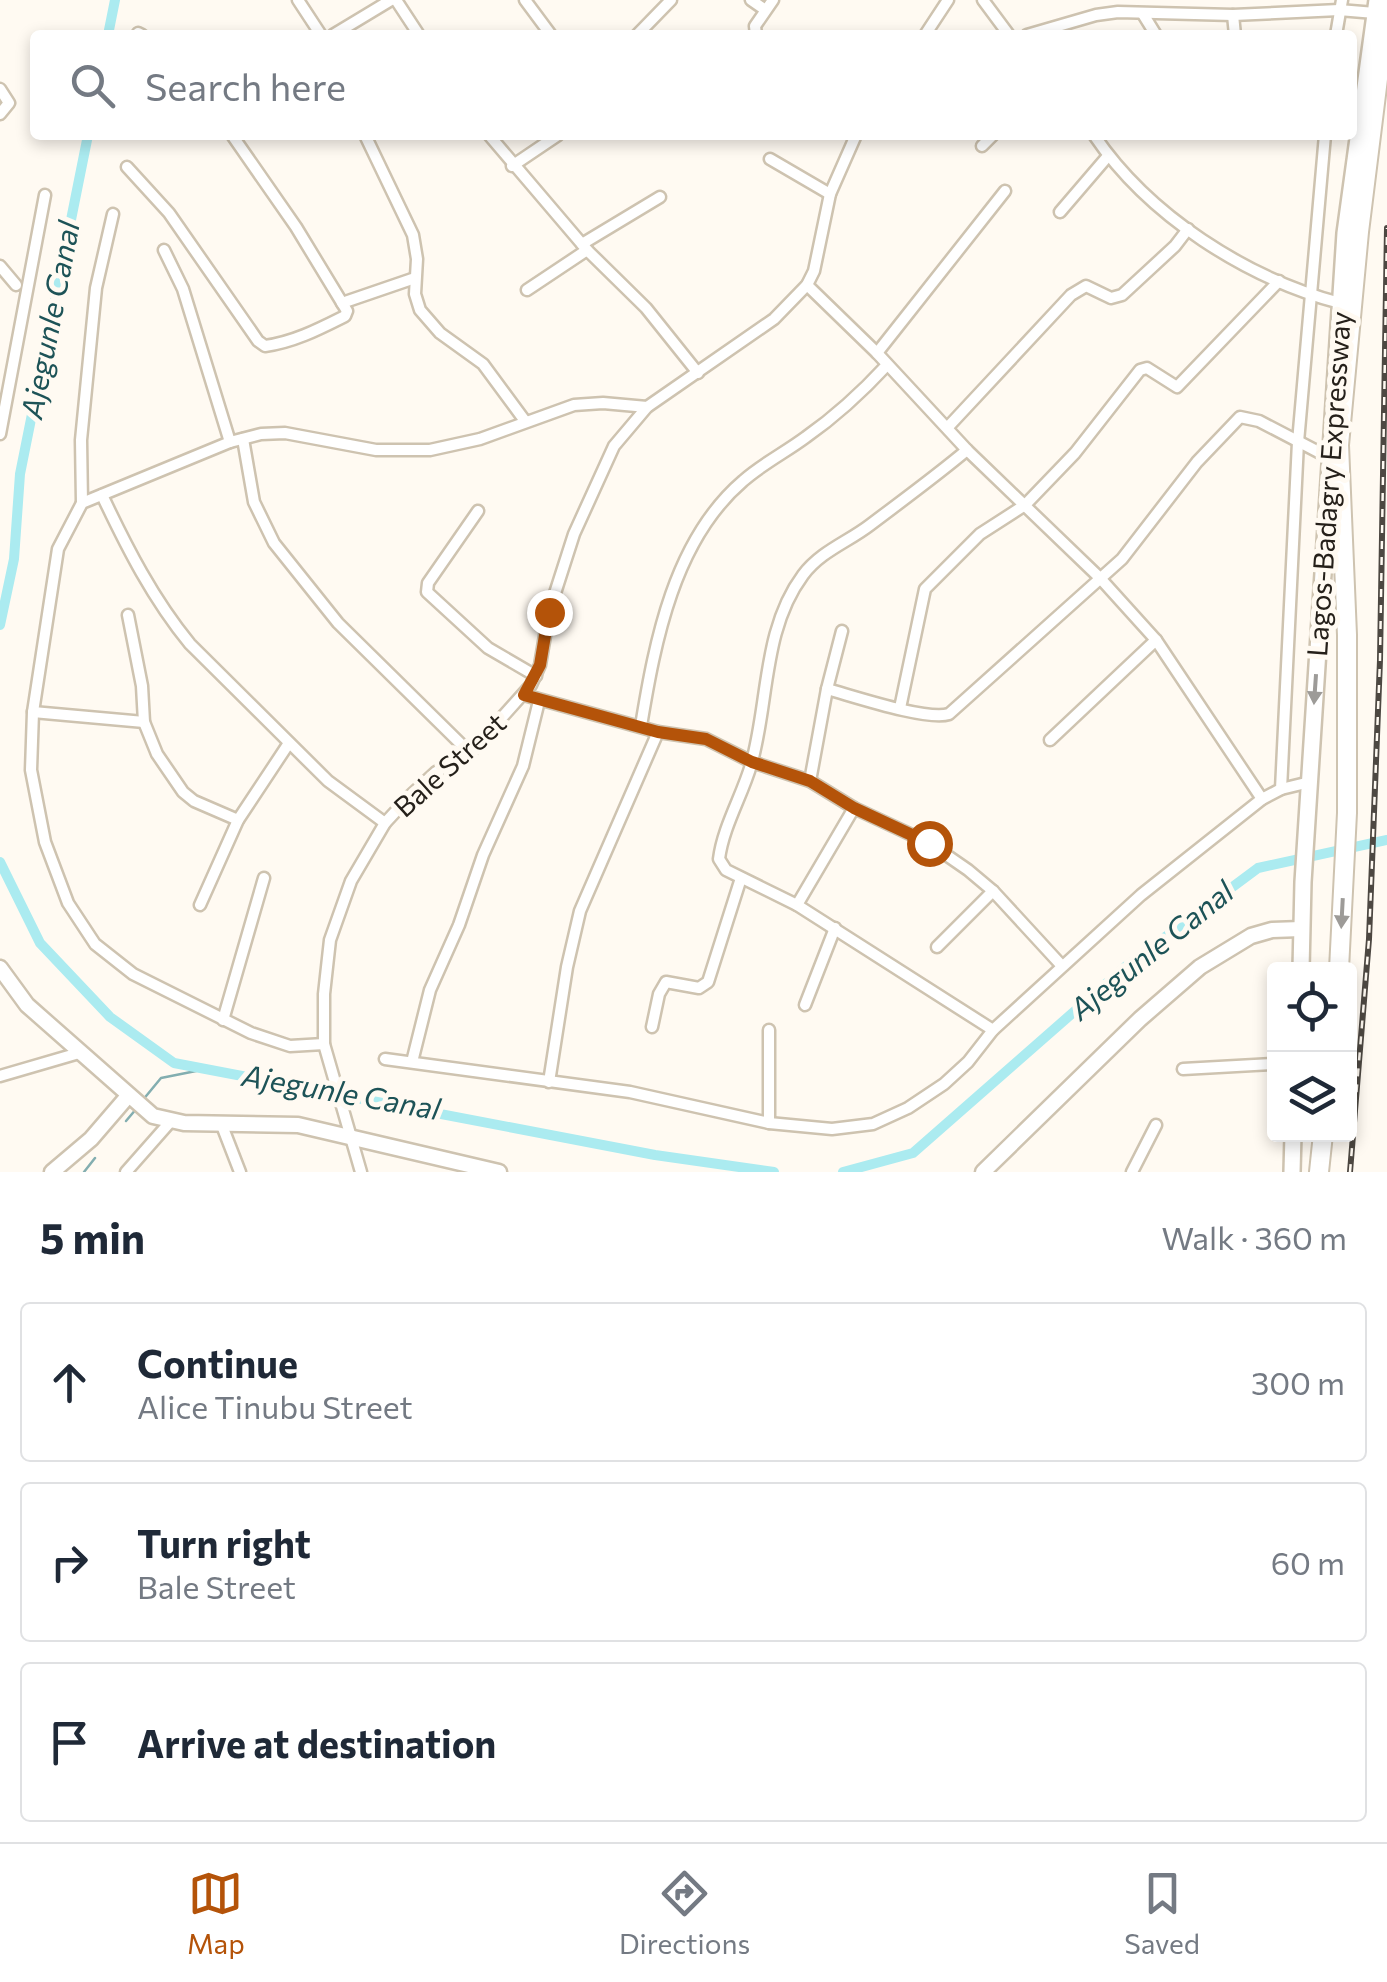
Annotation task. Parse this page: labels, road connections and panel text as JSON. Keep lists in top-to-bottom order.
{
  "streets": {
    "highway": ["Lagos-Badagry Expressway"],
    "street": ["Bale Street"]
  },
  "water": ["Ajegunle Canal"],
  "page": {
    "search": "Search here",
    "heading": ["5 min", "Walk · 360 m"],
    "list": [
      ["Continue", "Alice Tinubu Street", "300 m"],
      ["Turn right", "Bale Street", "60 m"],
      "Arrive at destination"
    ],
    "nav": ["Map", "Directions", "Saved"]
  }
}
